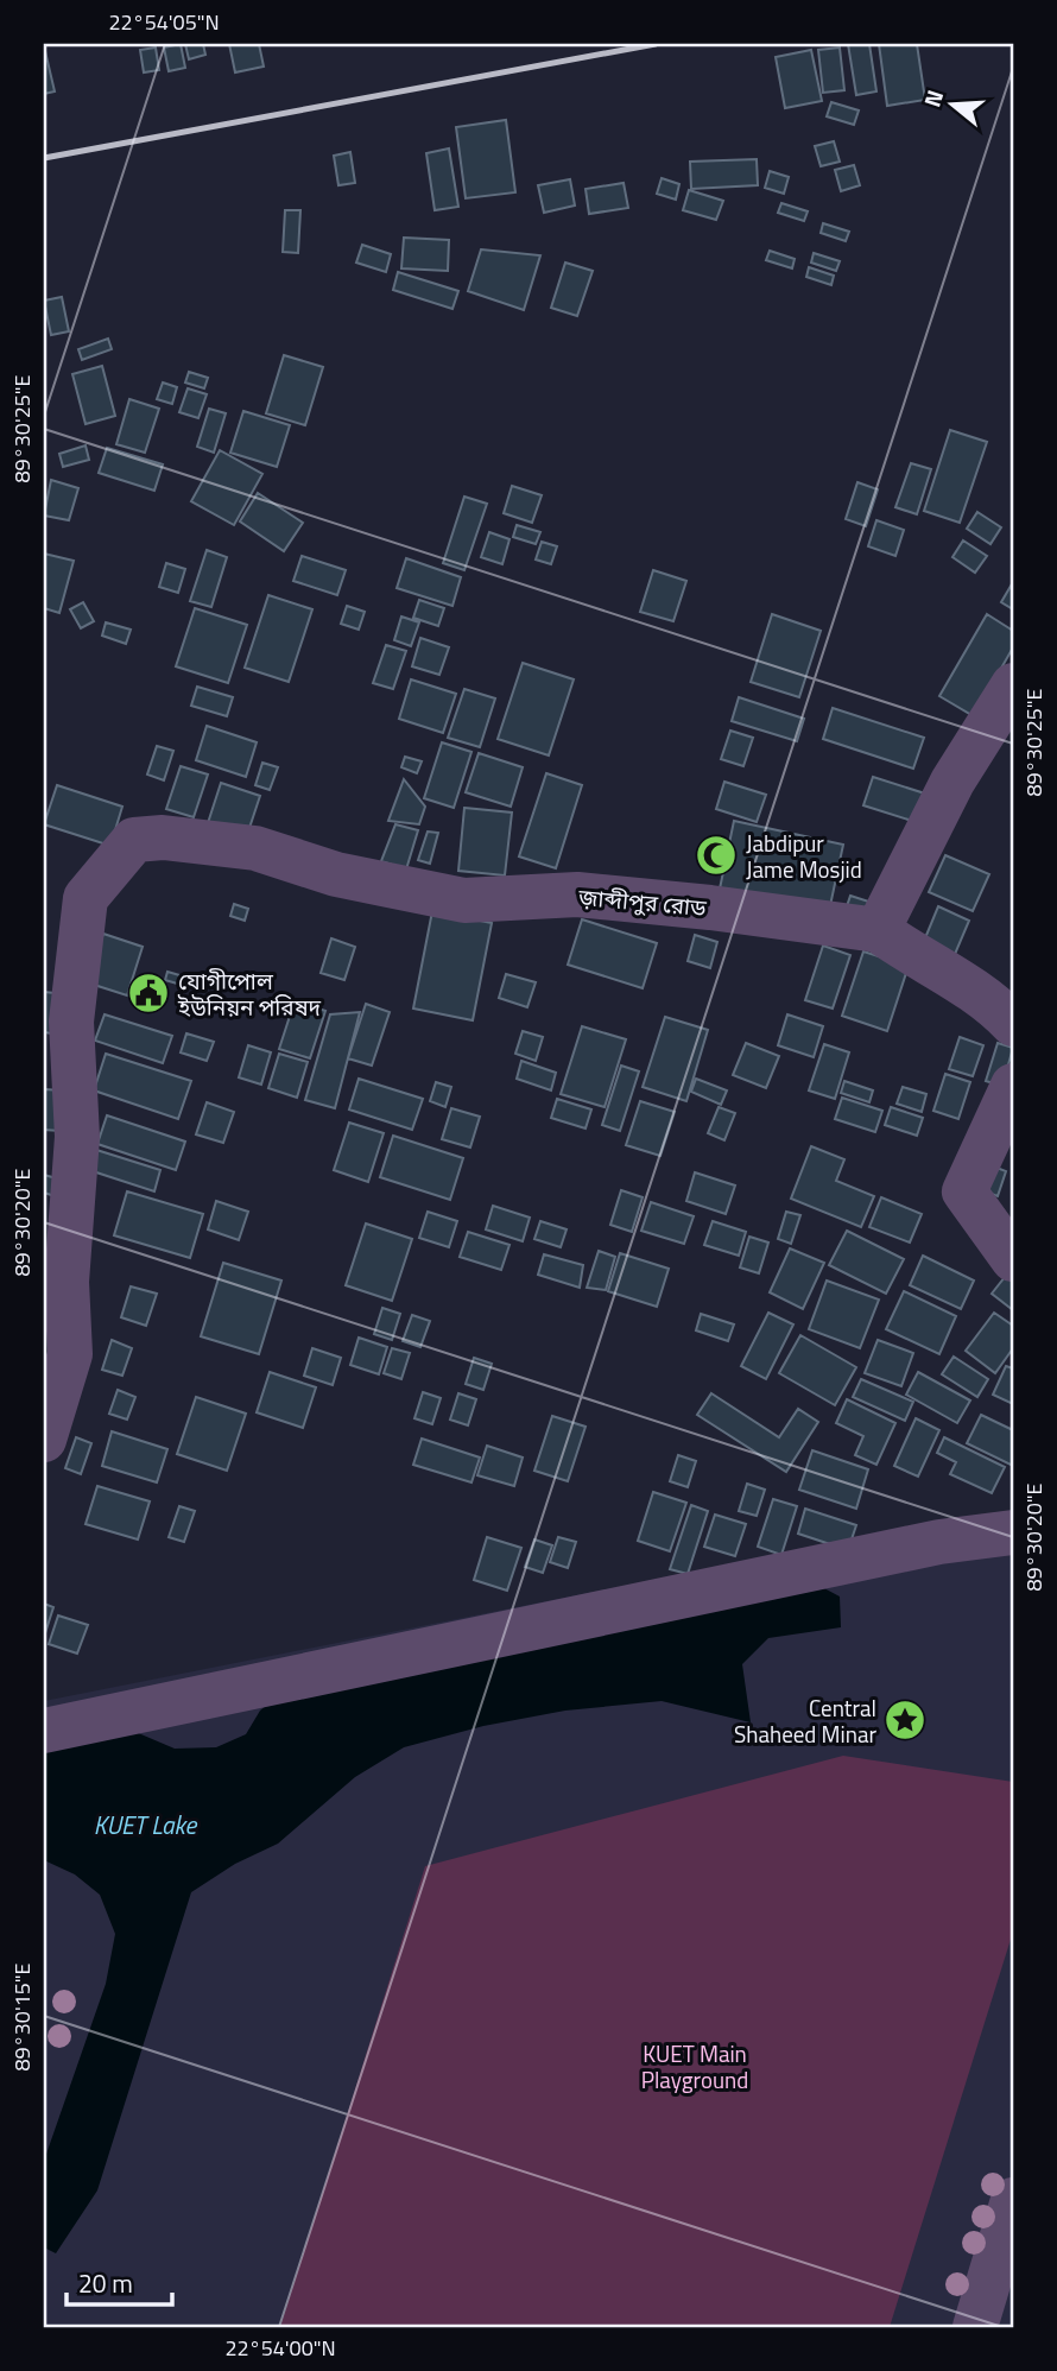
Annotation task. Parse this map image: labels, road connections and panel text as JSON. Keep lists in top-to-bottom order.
{
  "streets": {
    "street": ["জ়াব্দীপুর রোড"]
  },
  "water": ["KUET Lake"],
  "parks": ["KUET Main Playground"],
  "places": {
    "mosque": ["Jabdipur Jame Mosjid"],
    "public building": ["যোগীপোল ইউনিয়ন পরিষদ"],
    "place": ["Central Shaheed Minar"]
  },
  "scale_bar": "20 m",
  "north": "left",
  "coordinates": [
    "22°54'05\"N",
    "89°30'25\"E",
    "89°30'20\"E",
    "89°30'15\"E",
    "22°54'00\"N"
  ]
}
